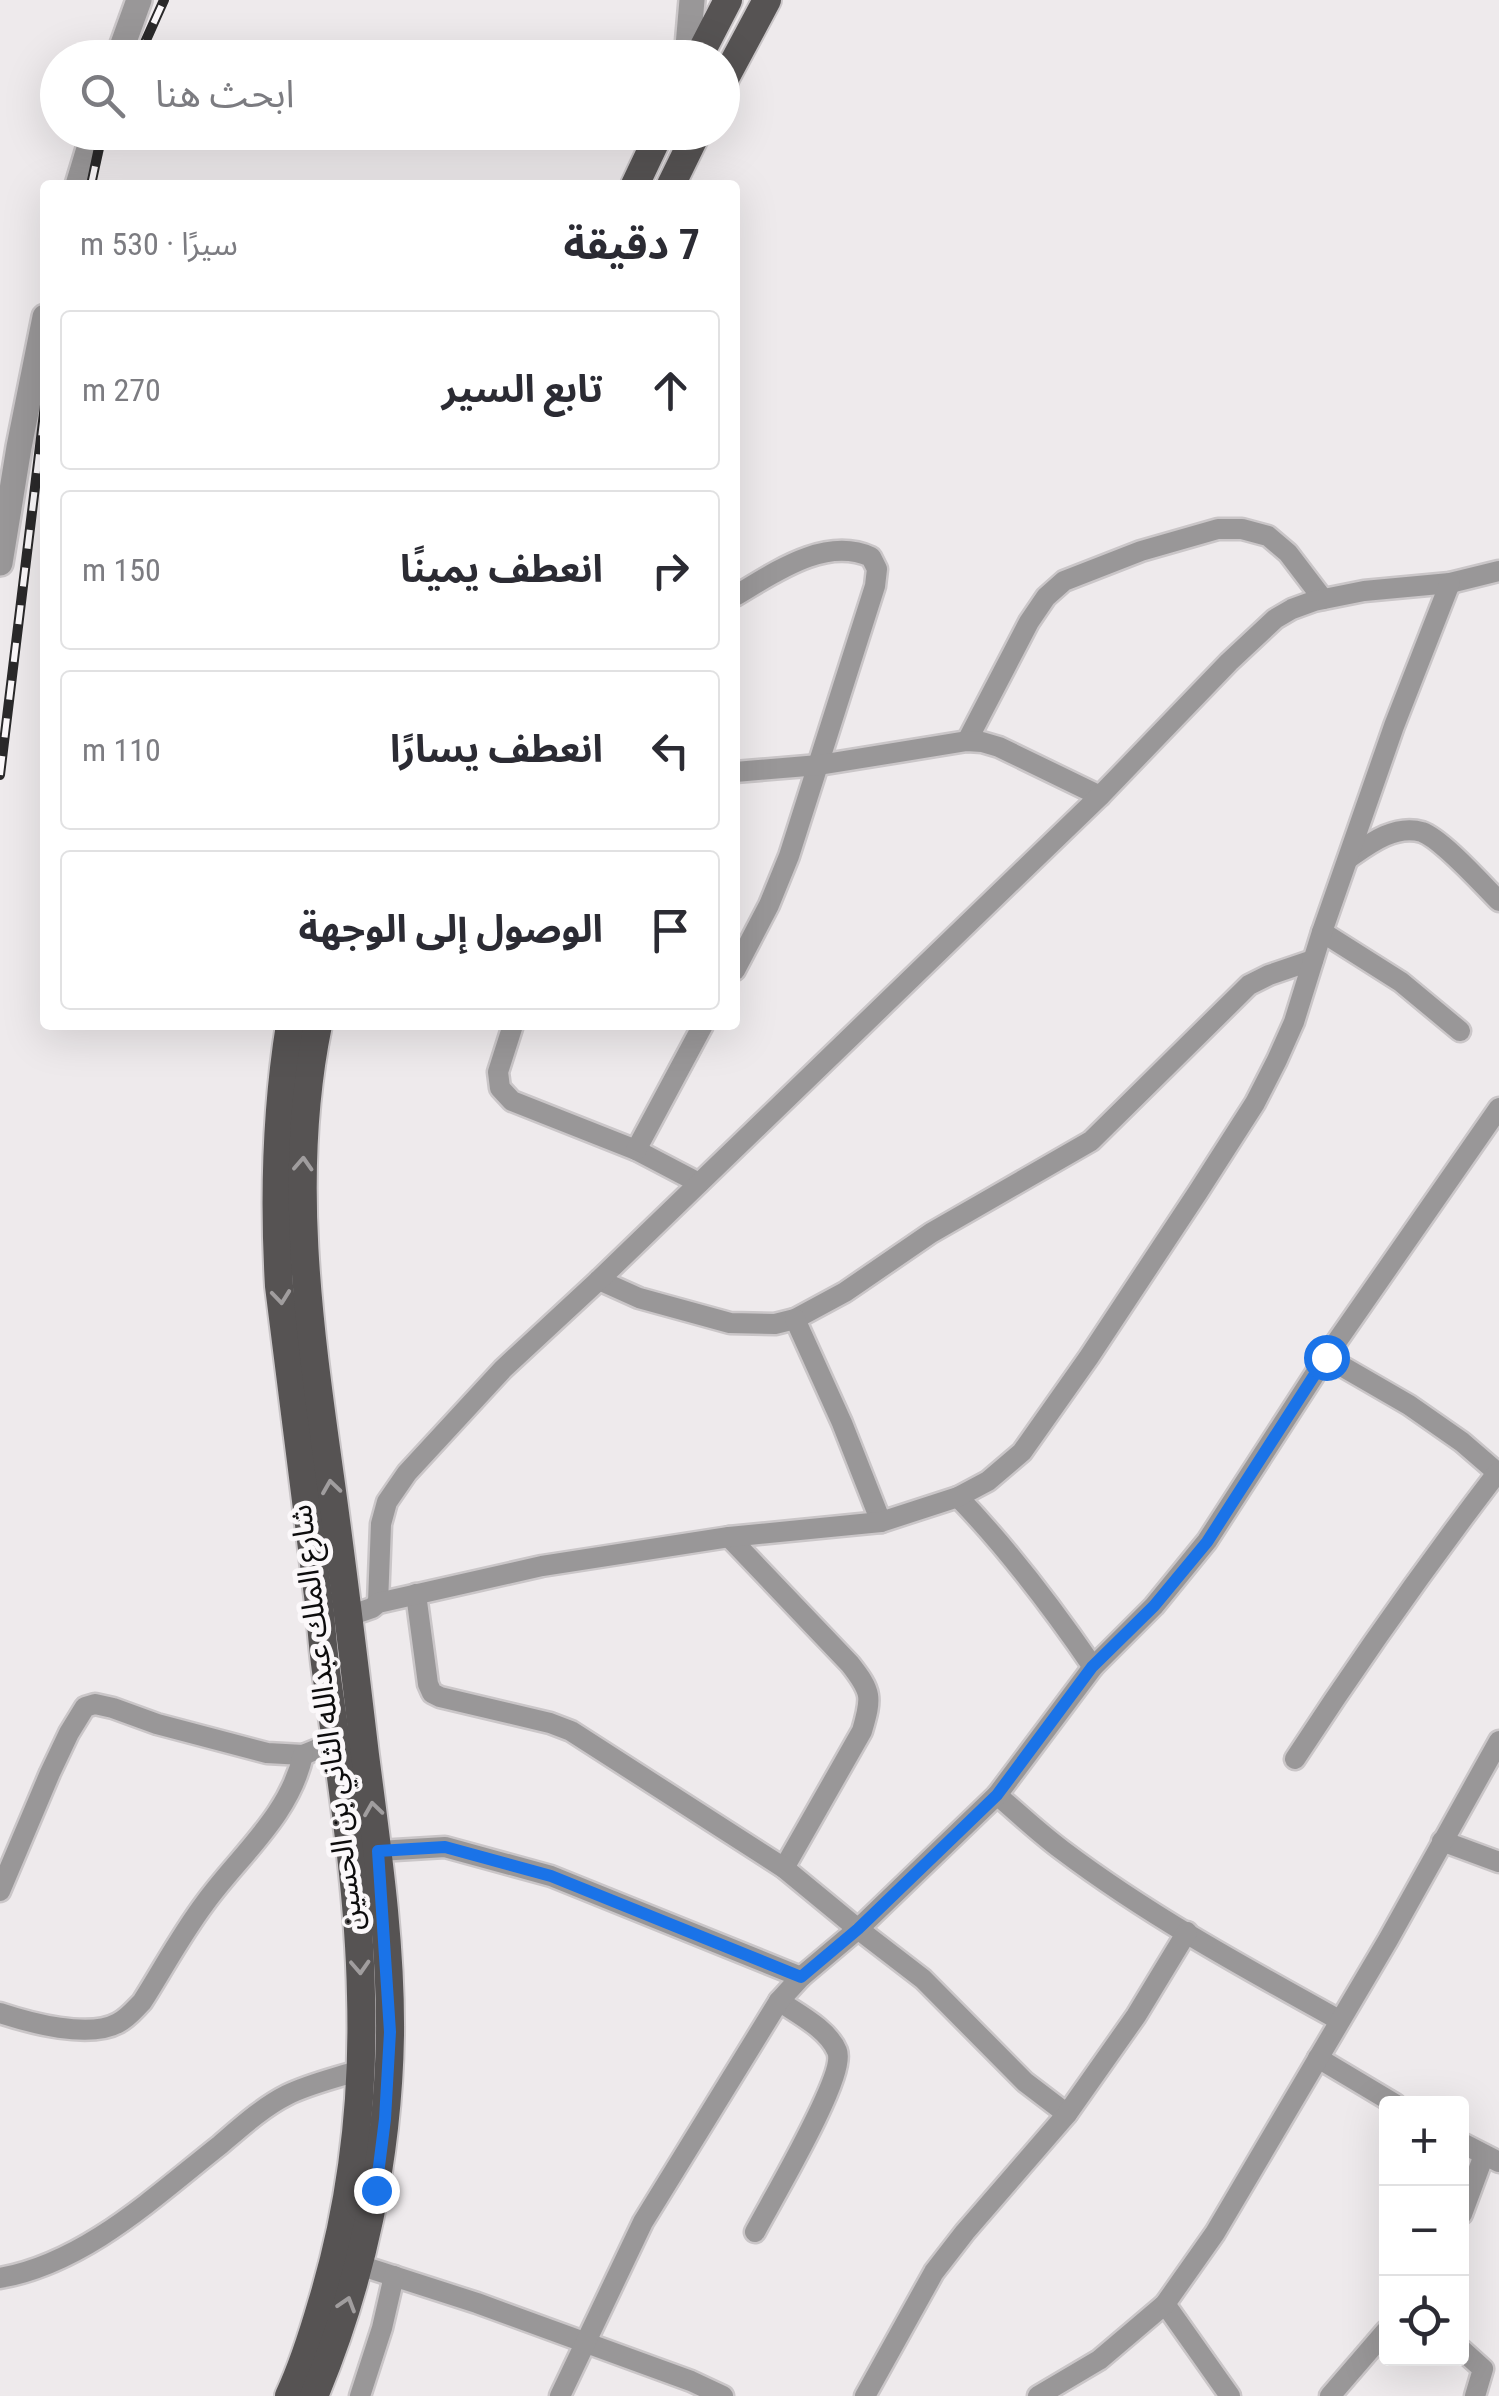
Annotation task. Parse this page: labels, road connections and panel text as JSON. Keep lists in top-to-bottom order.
{
  "streets": {
    "main road": ["شارع الملك عبدالله الثاني بن الحسين"]
  },
  "page": {
    "search": "ابحث هنا",
    "heading": ["7 دقيقة", "سيرًا · 530 m"],
    "list": [
      ["تابع السير", "270 m"],
      ["انعطف يمينًا", "150 m"],
      ["انعطف يسارًا", "110 m"],
      "الوصول إلى الوجهة"
    ],
    "map_buttons": ["+", "−"]
  }
}
